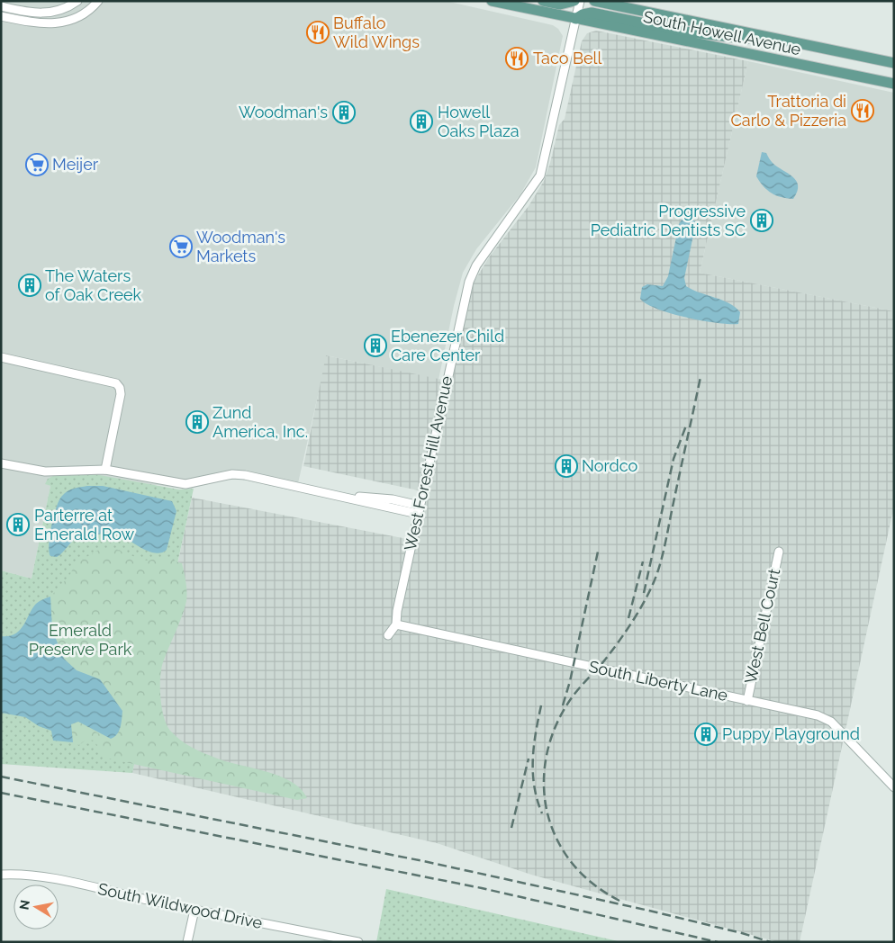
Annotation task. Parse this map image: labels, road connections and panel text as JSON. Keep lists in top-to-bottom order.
{
  "streets": {
    "main road": ["South Howell Avenue"],
    "street": [
      "West Forest Hill Avenue",
      "West Bell Court",
      "South Liberty Lane",
      "South Wildwood Drive"
    ]
  },
  "crossings": [
    ["South Howell Avenue", "West Forest Hill Avenue"],
    ["West Forest Hill Avenue", "South Liberty Lane"],
    ["West Bell Court", "South Liberty Lane"]
  ],
  "parks": ["Emerald Preserve Park"],
  "places": {
    "restaurant": ["Buffalo Wild Wings", "Taco Bell", "Trattoria di Carlo & Pizzeria"],
    "building": [
      "Woodman's",
      "Howell Oaks Plaza",
      "Progressive Pediatric Dentists SC",
      "The Waters of Oak Creek",
      "Ebenezer Child Care Center",
      "Zund America, Inc.",
      "Nordco",
      "Parterre at Emerald Row",
      "Puppy Playground"
    ],
    "supermarket": ["Meijer", "Woodman's Markets"]
  },
  "north": "left"
}
